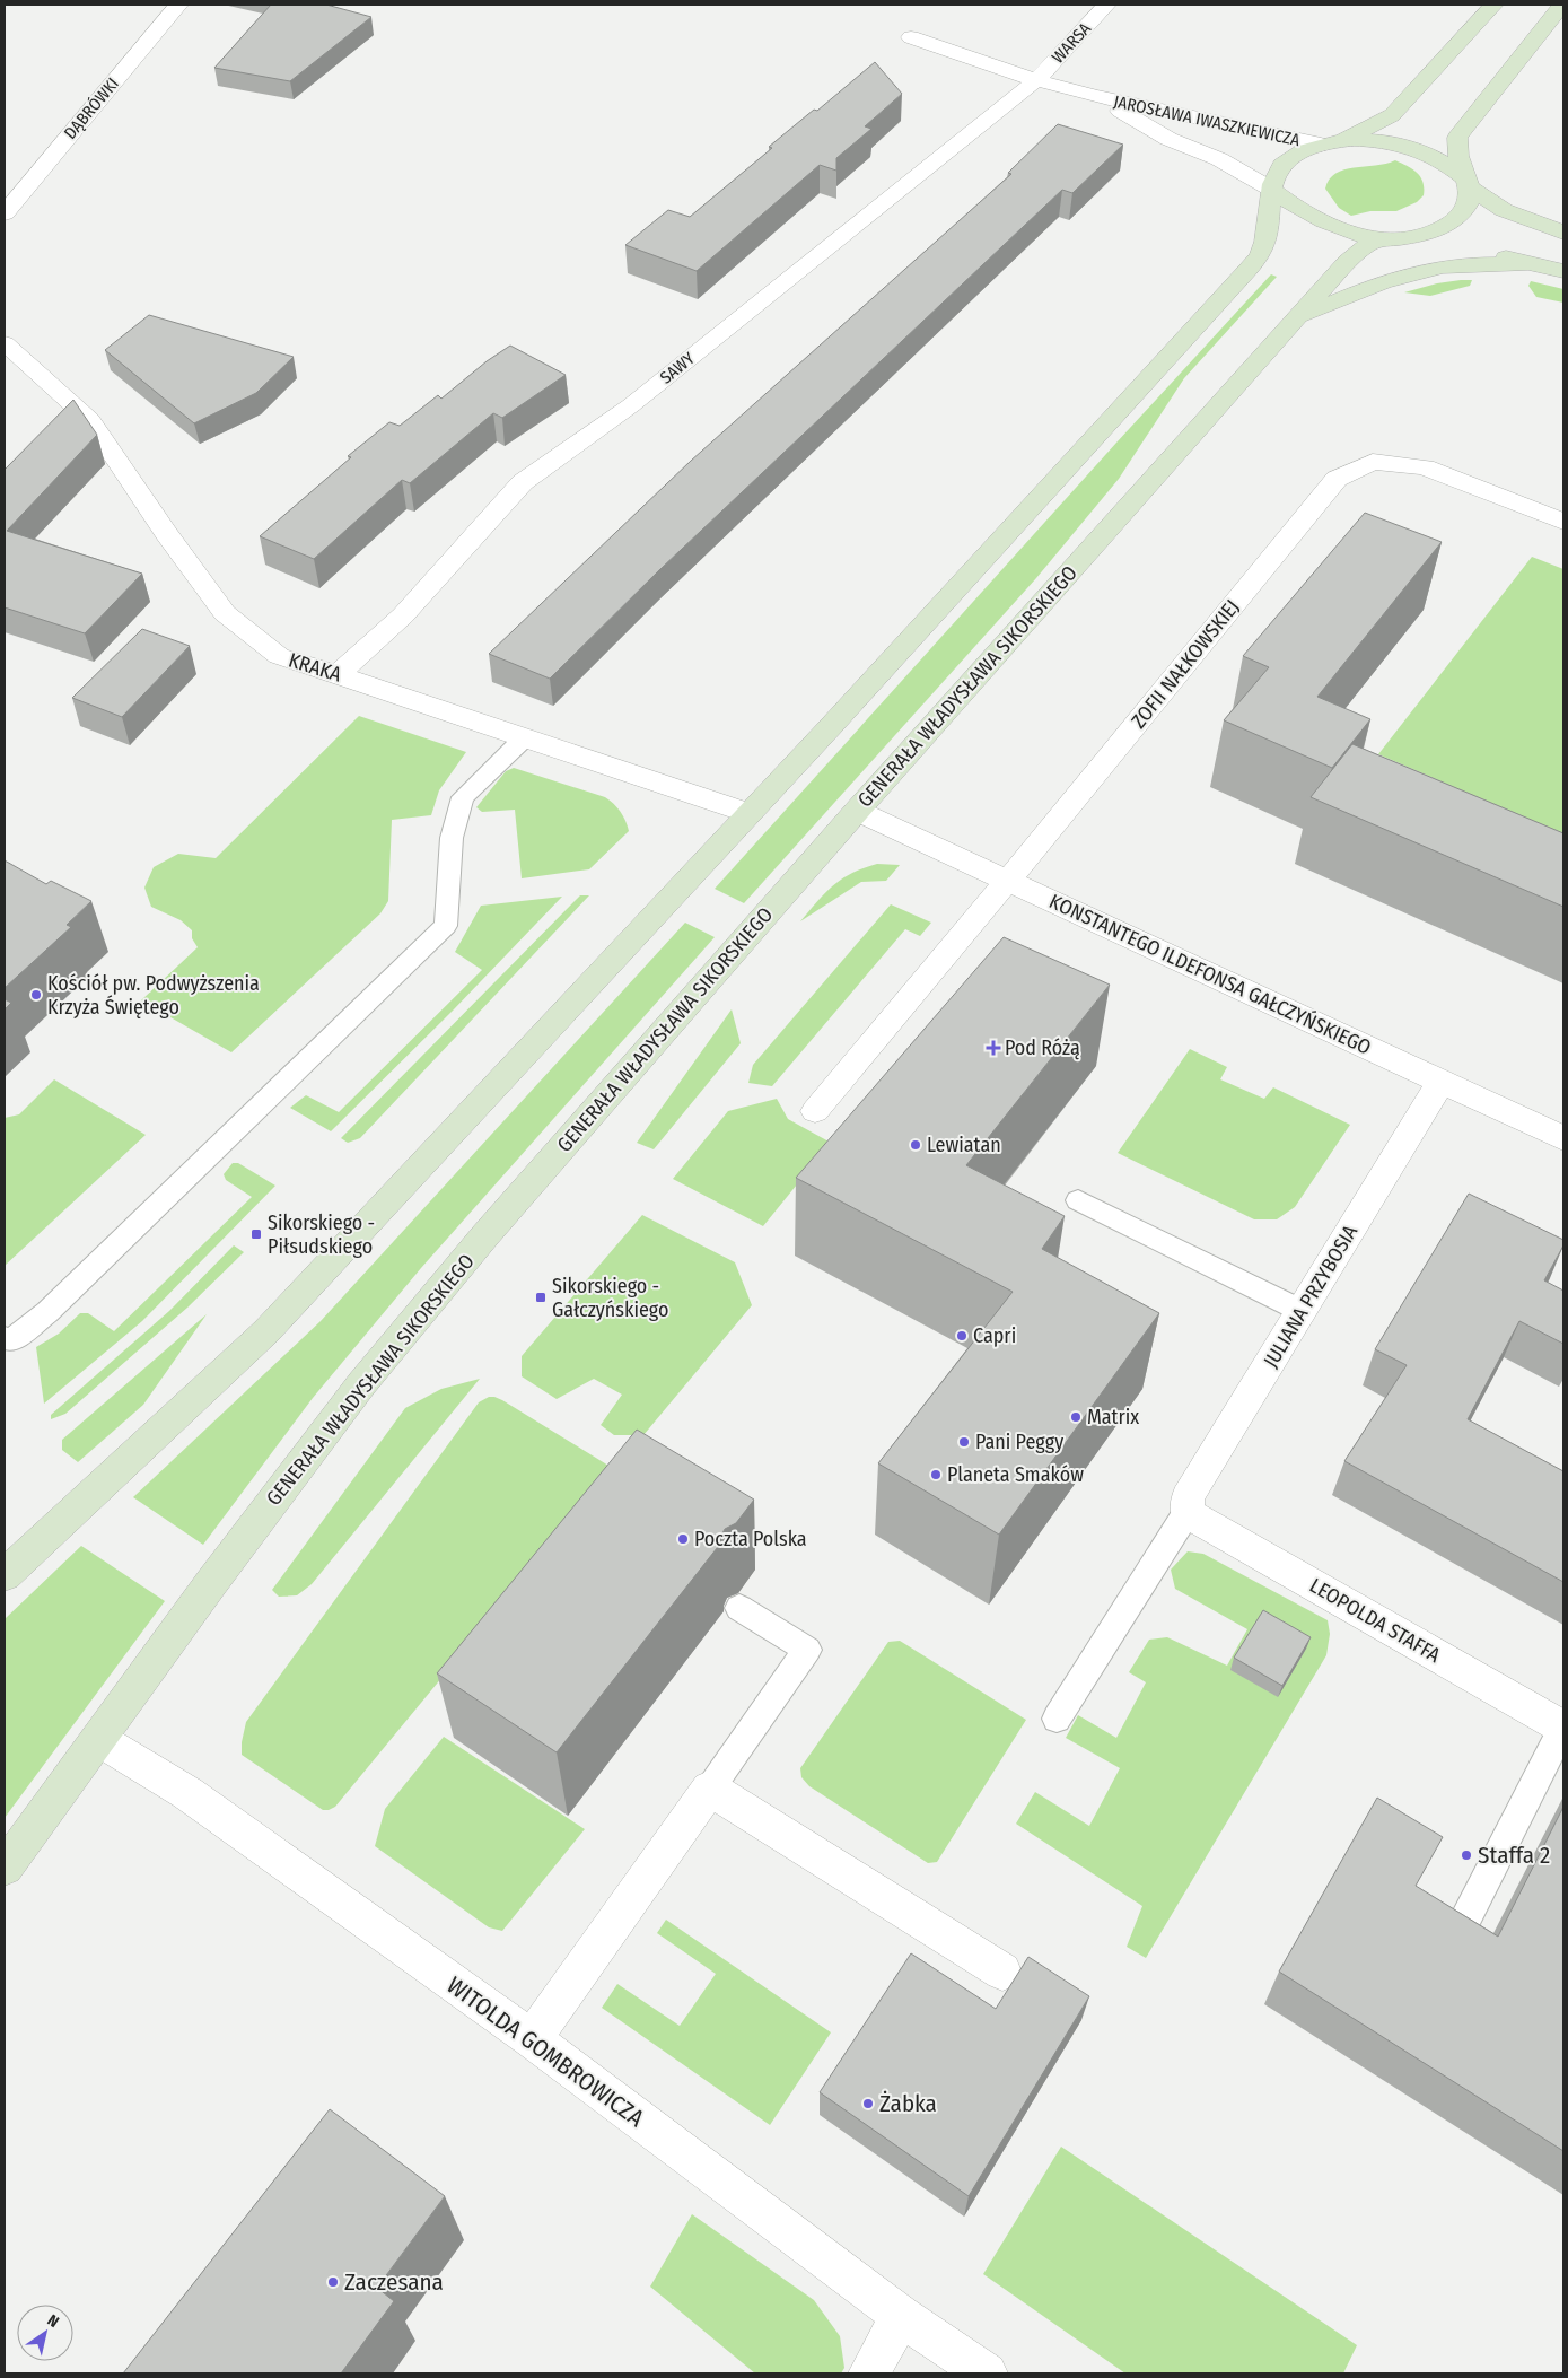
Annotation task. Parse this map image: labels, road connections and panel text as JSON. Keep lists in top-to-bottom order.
{
  "streets": {
    "street": [
      "WARSA",
      "DĄBRÓWKI",
      "JAROSŁAWA IWASZKIEWICZA",
      "SAWY",
      "ZOFII NAŁKOWSKIEJ",
      "KRAKA",
      "GENERAŁA WŁADYSŁAWA SIKORSKIEGO",
      "KONSTANTEGO ILDEFONSA GAŁCZYŃSKIEGO",
      "JULIANA PRZYBOSIA",
      "LEOPOLDA STAFFA",
      "WITOLDA GOMBROWICZA"
    ]
  },
  "crossings": [
    ["WARSA", "JAROSŁAWA IWASZKIEWICZA"],
    ["WARSA", "SAWY"],
    ["JAROSŁAWA IWASZKIEWICZA", "SAWY"],
    ["SAWY", "KRAKA"],
    ["ZOFII NAŁKOWSKIEJ", "KONSTANTEGO ILDEFONSA GAŁCZYŃSKIEGO"],
    ["GENERAŁA WŁADYSŁAWA SIKORSKIEGO", "KONSTANTEGO ILDEFONSA GAŁCZYŃSKIEGO"],
    ["GENERAŁA WŁADYSŁAWA SIKORSKIEGO", "WITOLDA GOMBROWICZA"],
    ["KONSTANTEGO ILDEFONSA GAŁCZYŃSKIEGO", "JULIANA PRZYBOSIA"],
    ["JULIANA PRZYBOSIA", "LEOPOLDA STAFFA"]
  ],
  "places": {
    "other": [
      "Kościół pw. Podwyższenia Krzyża Świętego",
      "Lewiatan",
      "Capri",
      "Matrix",
      "Pani Peggy",
      "Planeta Smaków",
      "Poczta Polska",
      "Staffa 2",
      "Żabka",
      "Zaczesana"
    ],
    "health": ["Pod Różą"],
    "transit": ["Sikorskiego - Piłsudskiego", "Sikorskiego - Gałczyńskiego"]
  },
  "north": "top right"
}
